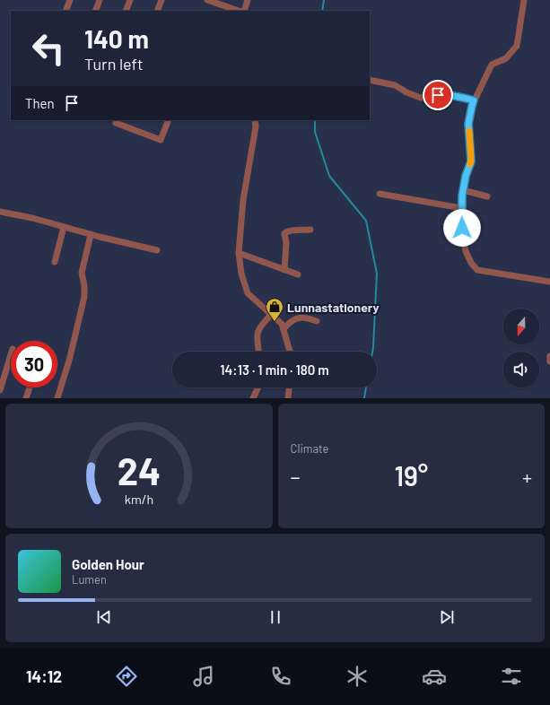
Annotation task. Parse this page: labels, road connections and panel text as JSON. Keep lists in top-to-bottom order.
{
  "places": {
    "shop": ["Lunnastationery"]
  },
  "north": "bottom",
  "page": {
    "turn": ["140 m", "Turn left"],
    "then": "Then",
    "limit": "30",
    "trip": "14:13 · 1 min · 180 m",
    "tile": "Climate",
    "heat": ["−", "19°", "+"],
    "song": ["Golden Hour", "Lumen"],
    "tabs": "14:12",
    "gauge": ["24", "km/h"]
  }
}
